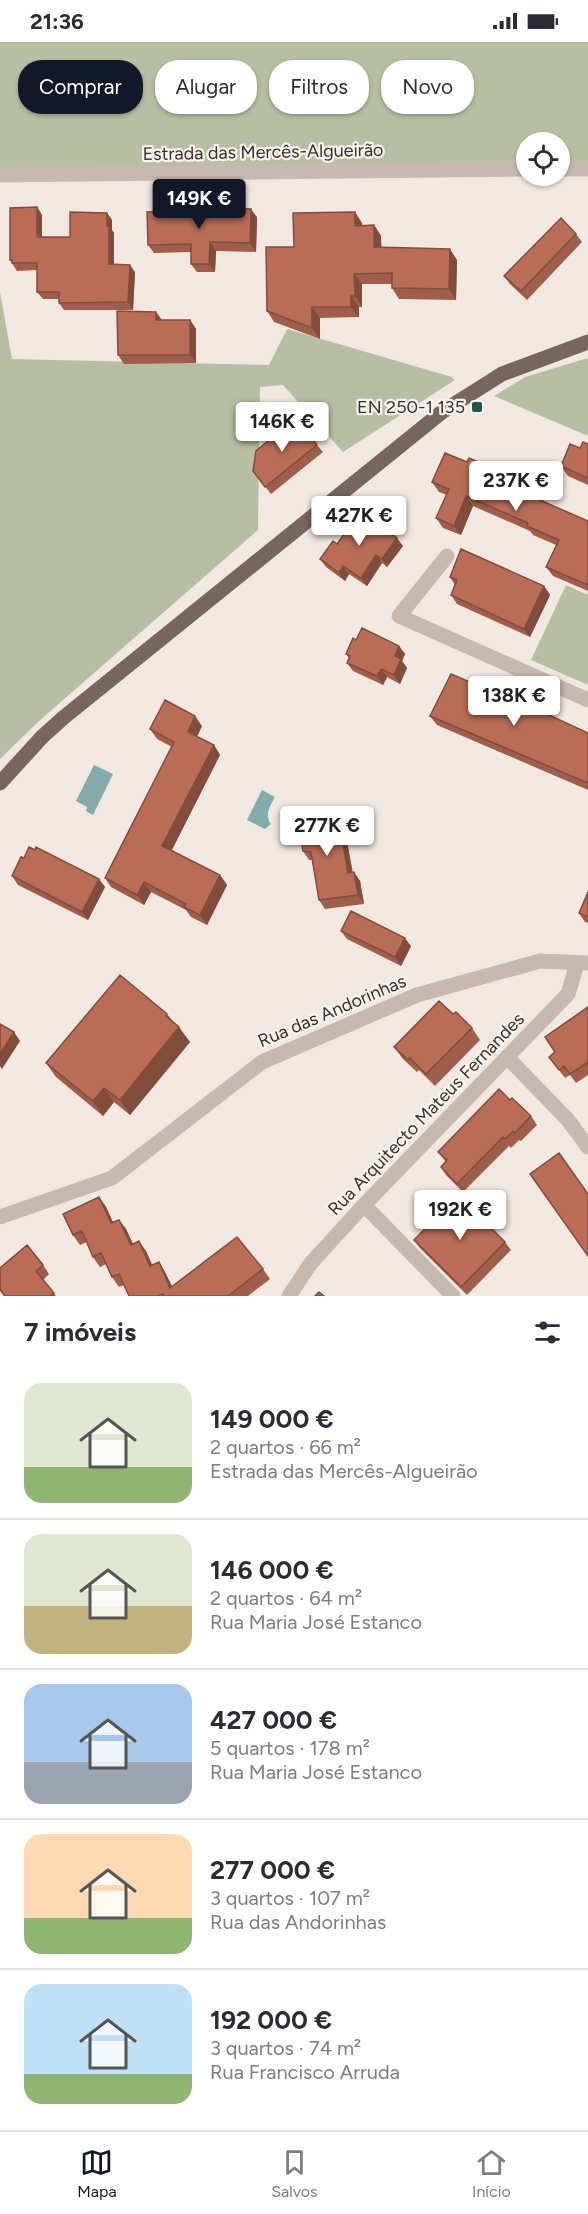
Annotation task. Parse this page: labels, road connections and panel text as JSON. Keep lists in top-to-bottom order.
{
  "streets": {
    "street": ["Estrada das Mercês-Algueirão", "Rua das Andorinhas", "Rua Arquitecto Mateus Fernandes"]
  },
  "crossings": [
    ["Rua das Andorinhas", "Rua Arquitecto Mateus Fernandes"]
  ],
  "places": {
    "transit": ["EN 250-1 135"]
  },
  "page": {
    "status": "21:36",
    "chip": [
      "Comprar",
      "Alugar",
      "Filtros",
      "Novo"
    ],
    "price": [
      "149K €",
      "146K €",
      "237K €",
      "427K €",
      "138K €",
      "277K €",
      "192K €"
    ],
    "heading": "7 imóveis",
    "list": [
      {
        "name": "149 000 €",
        "note": "2 quartos · 66 m² · Estrada das Mercês-Algueirão"
      },
      {
        "name": "146 000 €",
        "note": "2 quartos · 64 m² · Rua Maria José Estanco"
      },
      {
        "name": "427 000 €",
        "note": "5 quartos · 178 m² · Rua Maria José Estanco"
      },
      {
        "name": "277 000 €",
        "note": "3 quartos · 107 m² · Rua das Andorinhas"
      },
      {
        "name": "192 000 €",
        "note": "3 quartos · 74 m² · Rua Francisco Arruda"
      }
    ],
    "tabs": ["Mapa", "Salvos", "Início"]
  }
}
